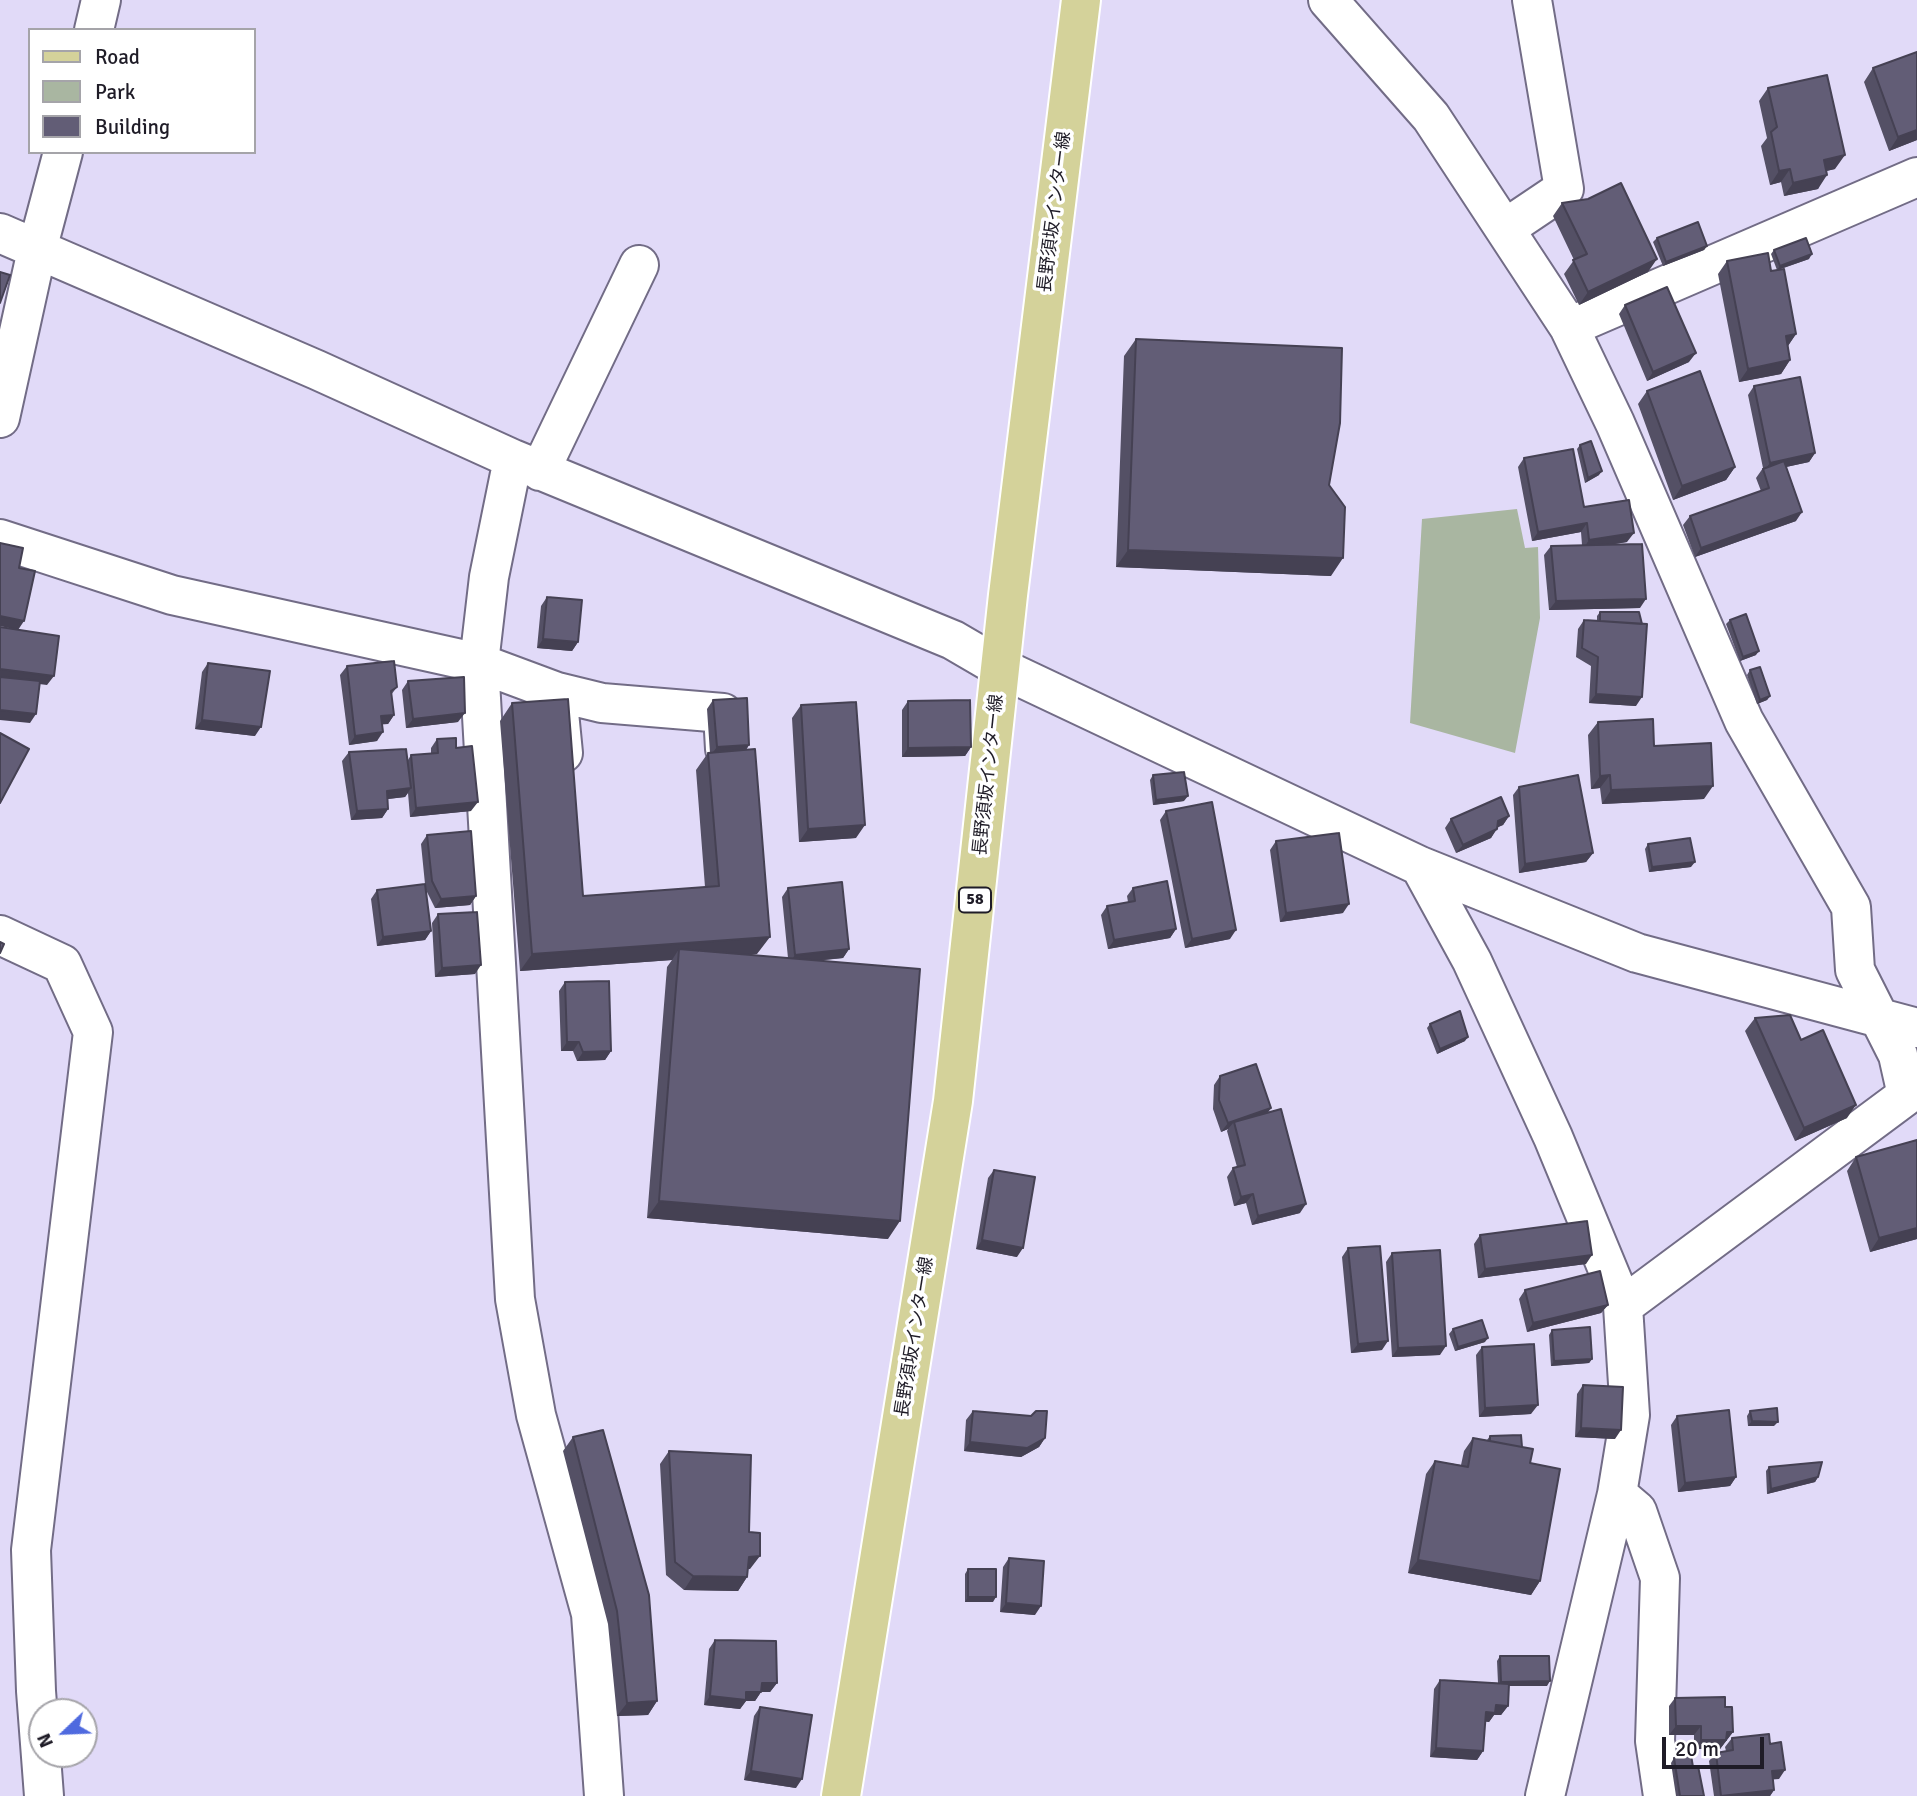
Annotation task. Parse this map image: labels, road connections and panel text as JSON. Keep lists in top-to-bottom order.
{
  "streets": {
    "main road": ["長野須坂インター線", "58"]
  },
  "legend": ["Road", "Park", "Building"],
  "scale_bar": "20 m",
  "north": "bottom left"
}
